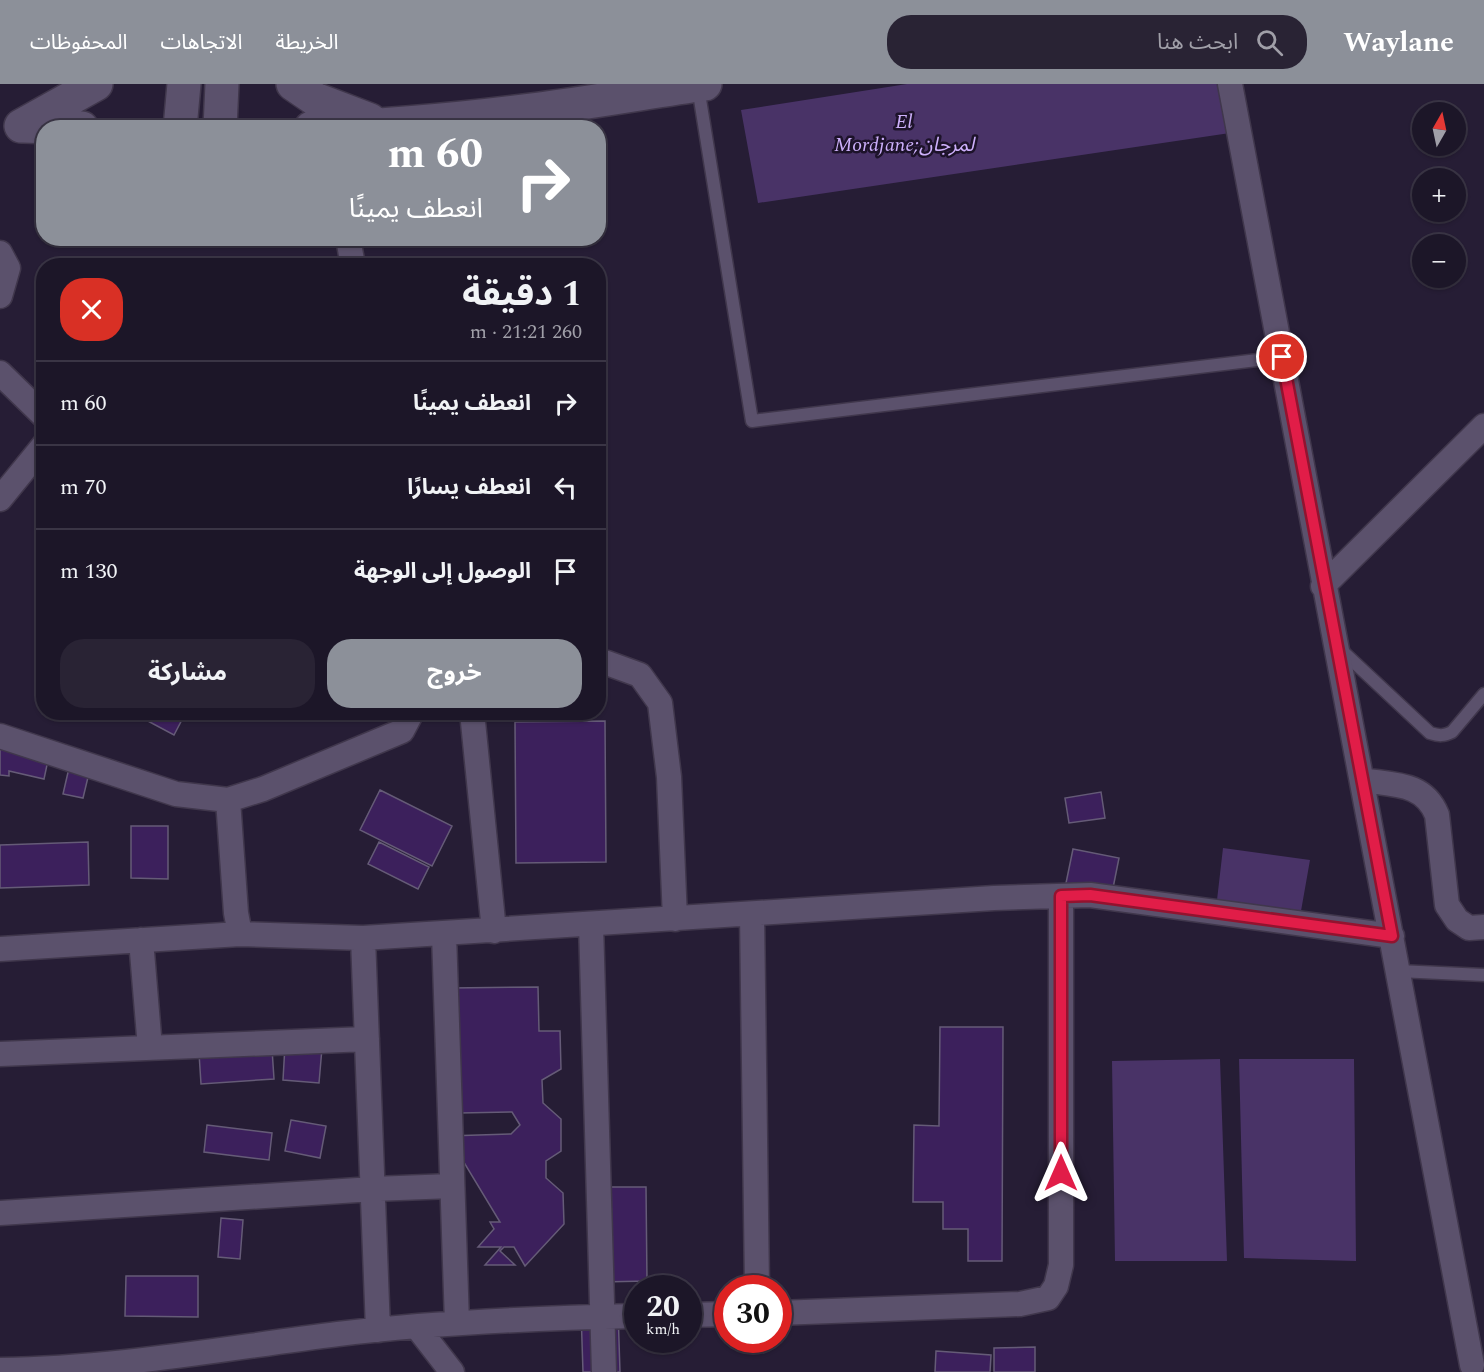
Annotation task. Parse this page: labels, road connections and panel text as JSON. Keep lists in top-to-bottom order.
{
  "parks": ["El Mordjane;لمرجان"],
  "north": "top",
  "page": {
    "header": "Waylane",
    "search": "ابحث هنا",
    "nav": ["الخريطة", "الاتجاهات", "المحفوظات"],
    "map_buttons": ["+", "−"],
    "turn": ["60 m", "انعطف يمينًا"],
    "heading": ["1 دقيقة", "260 m · 21:21"],
    "list": [
      {
        "name": "انعطف يمينًا",
        "value": "60 m"
      },
      {
        "name": "انعطف يسارًا",
        "value": "70 m"
      },
      {
        "name": "الوصول إلى الوجهة",
        "value": "130 m"
      }
    ],
    "buttons": ["خروج", "مشاركة"],
    "speed": "20 km/h",
    "limit": "30"
  }
}
